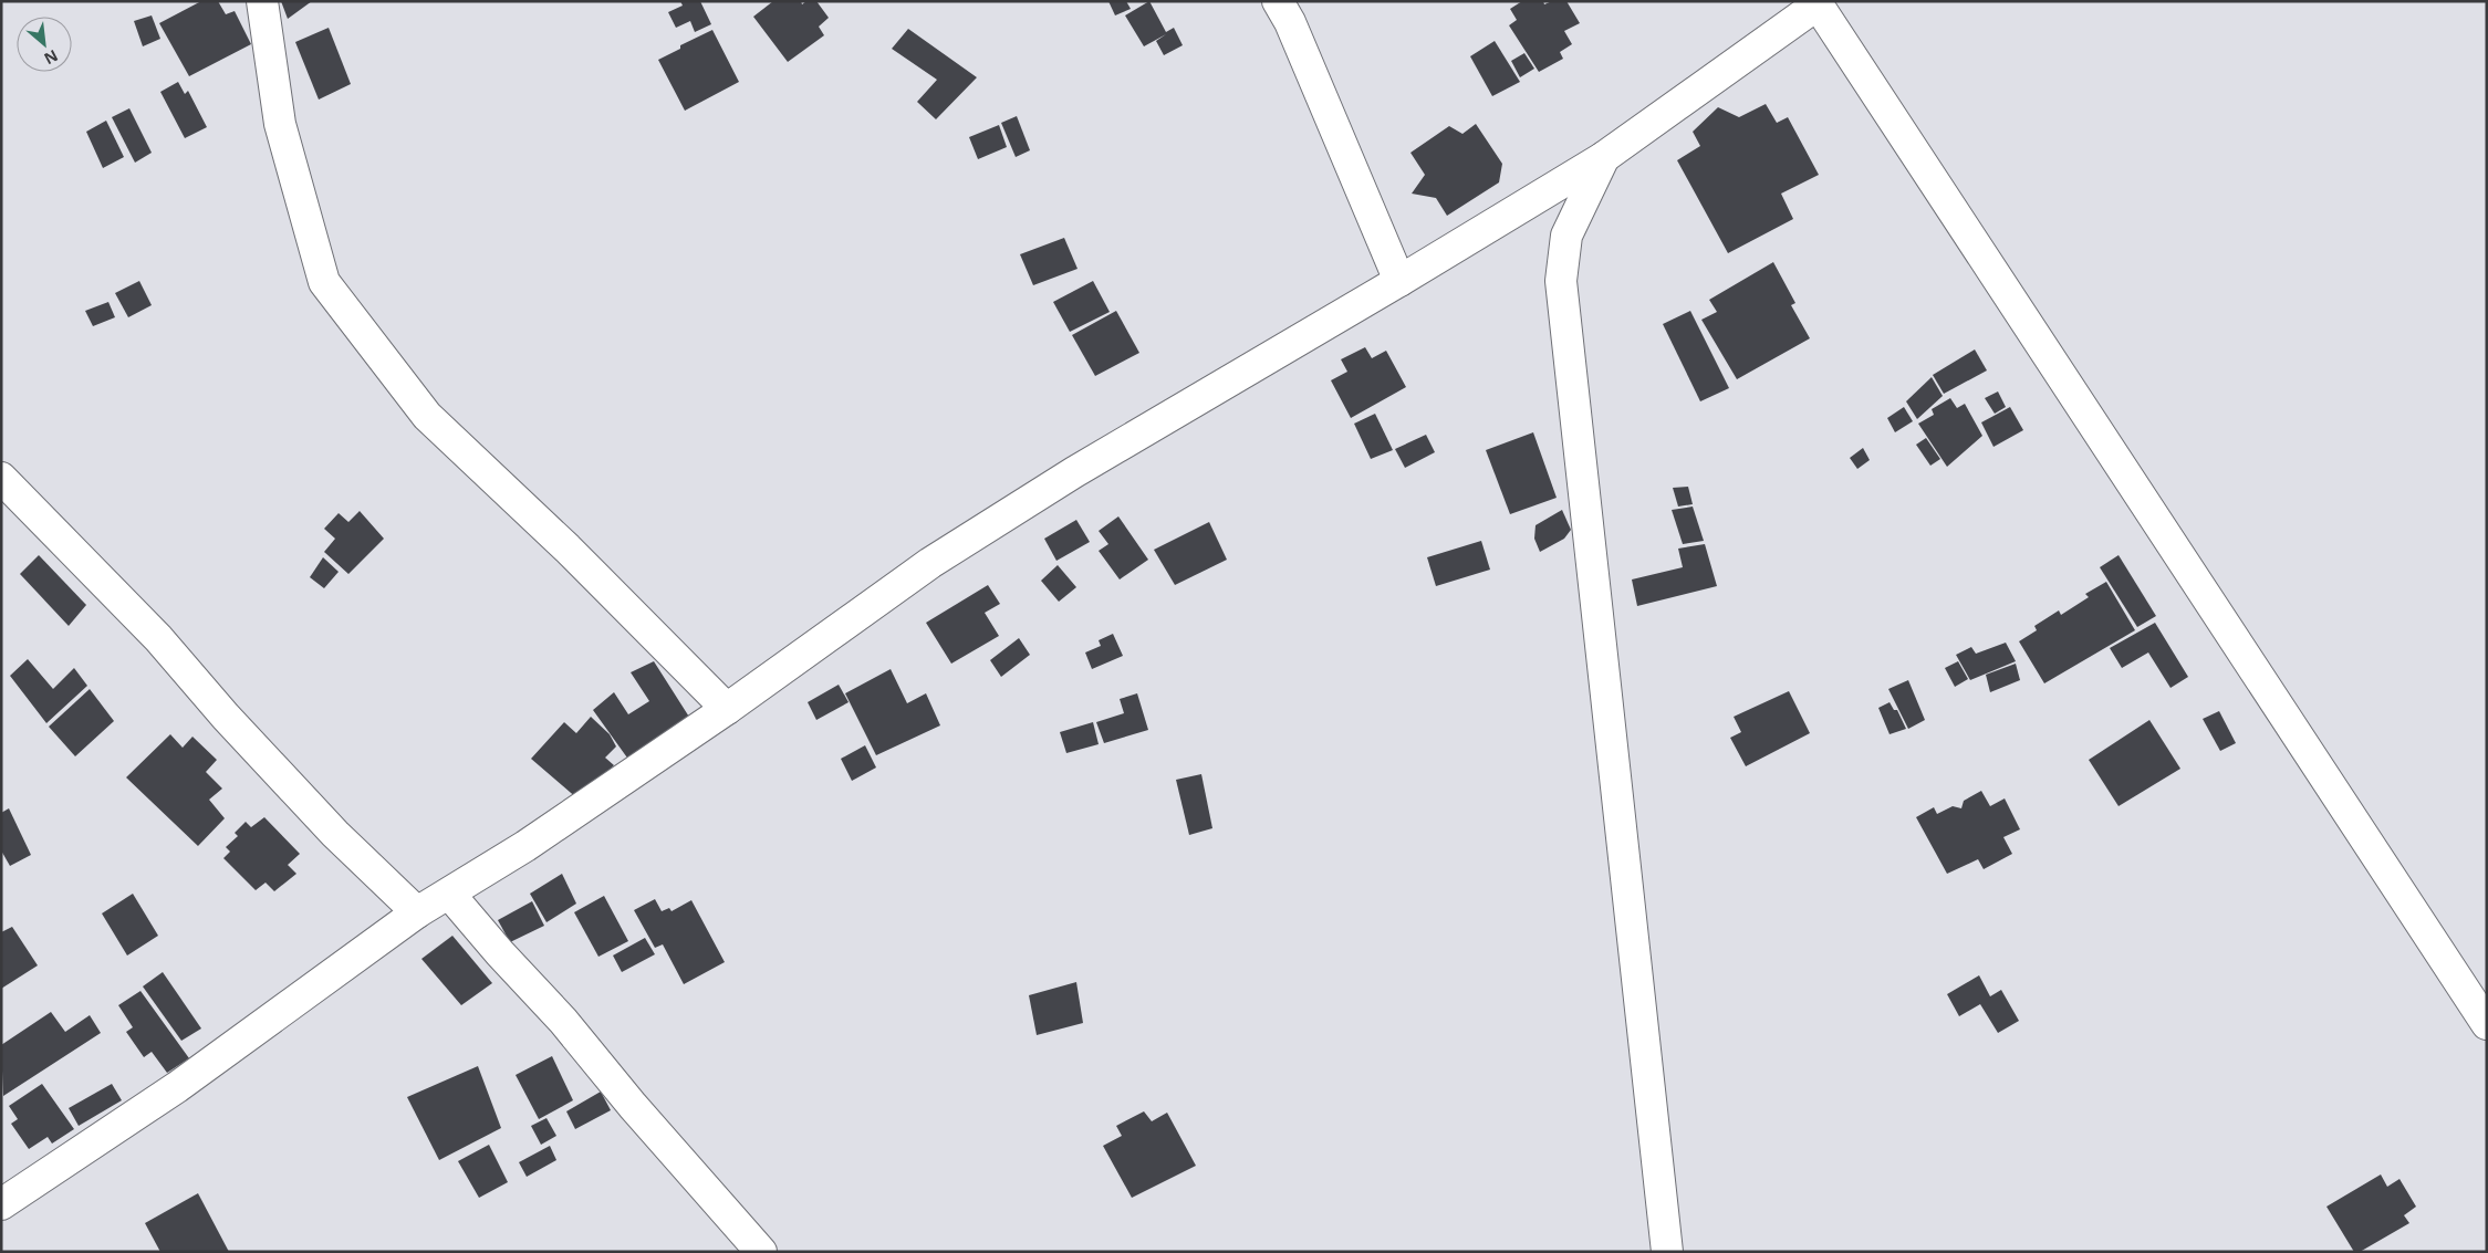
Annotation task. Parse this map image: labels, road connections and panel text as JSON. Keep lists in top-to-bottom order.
{
  "north": "bottom right"
}
